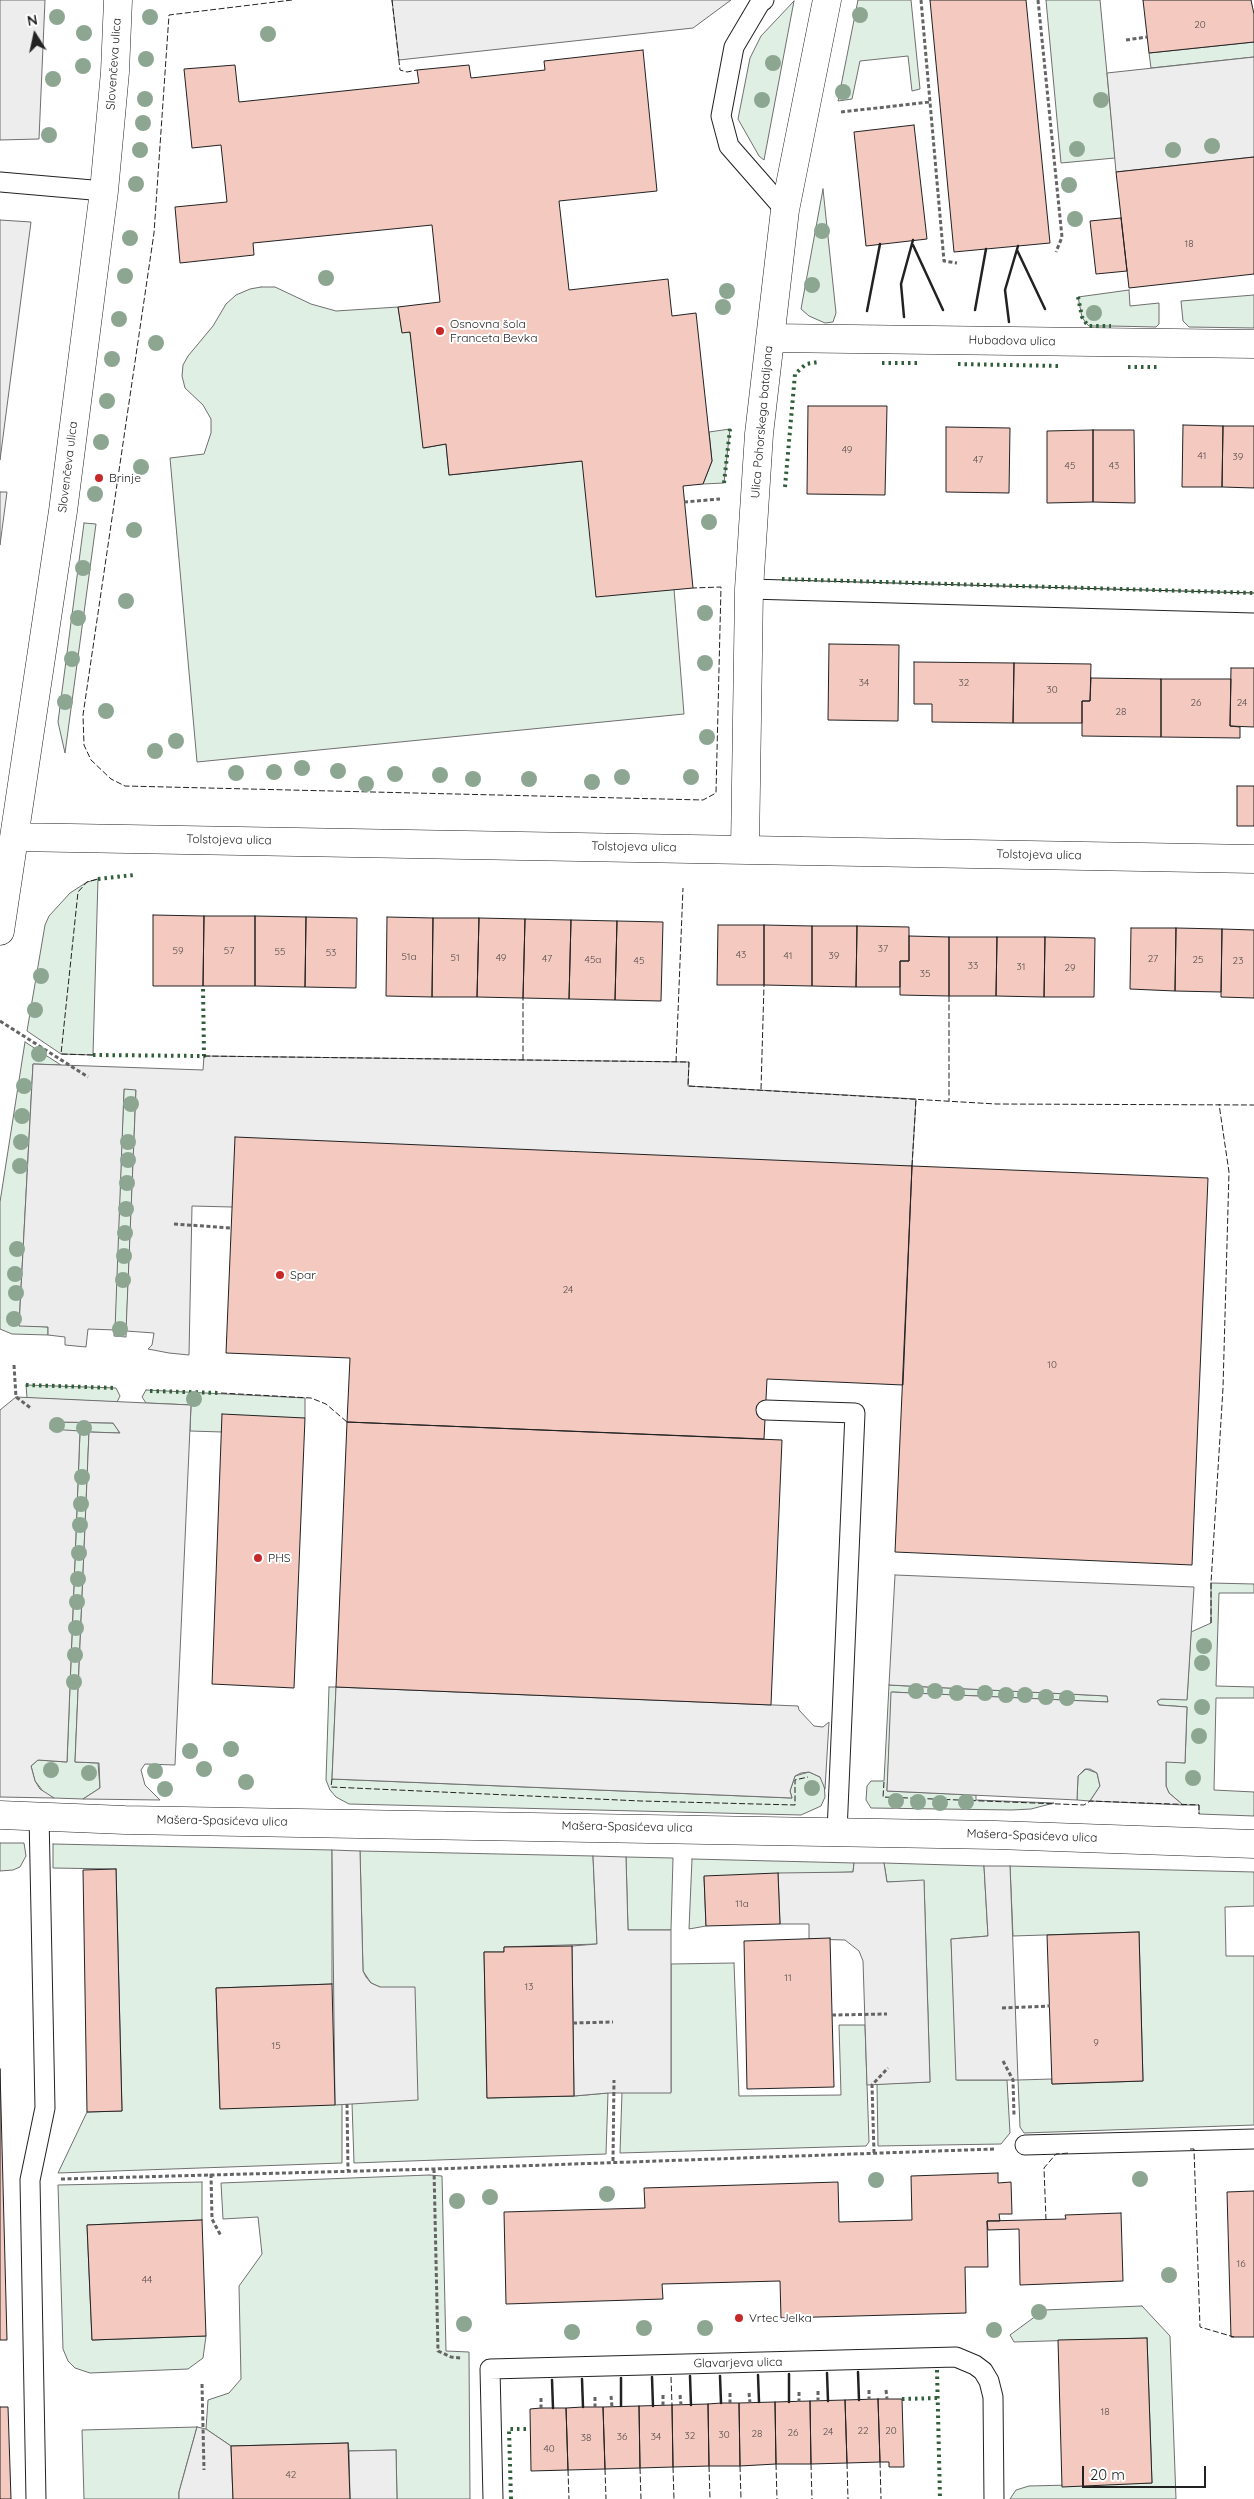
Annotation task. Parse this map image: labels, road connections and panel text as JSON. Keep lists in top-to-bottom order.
{
  "streets": {
    "street": [
      "Slovenčeva ulica",
      "Hubadova ulica",
      "Ulica Pohorskega bataljona",
      "Tolstojeva ulica",
      "Mašera-Spasićeva ulica"
    ],
    "lane": ["Glavarjeva ulica"]
  },
  "crossings": [
    ["Slovenčeva ulica", "Tolstojeva ulica"],
    ["Hubadova ulica", "Ulica Pohorskega bataljona"],
    ["Ulica Pohorskega bataljona", "Tolstojeva ulica"]
  ],
  "places": [
    "Osnovna šola Franceta Bevka",
    "Brinje",
    "Spar",
    "PHS",
    "Vrtec Jelka"
  ],
  "house_numbers": [
    "20",
    "18",
    "49",
    "41",
    "39",
    "47",
    "45",
    "43",
    "34",
    "32",
    "30",
    "26",
    "24",
    "28",
    "37",
    "59",
    "57",
    "55",
    "53",
    "43",
    "41",
    "39",
    "51a",
    "51",
    "49",
    "47",
    "27",
    "45a",
    "25",
    "45",
    "23",
    "33",
    "31",
    "29",
    "35",
    "24",
    "10",
    "11a",
    "11",
    "13",
    "9",
    "15",
    "16",
    "44",
    "18",
    "22",
    "20",
    "24",
    "26",
    "28",
    "30",
    "32",
    "36",
    "34",
    "38",
    "40",
    "42"
  ],
  "scale_bar": "20 m",
  "north": "top"
}
